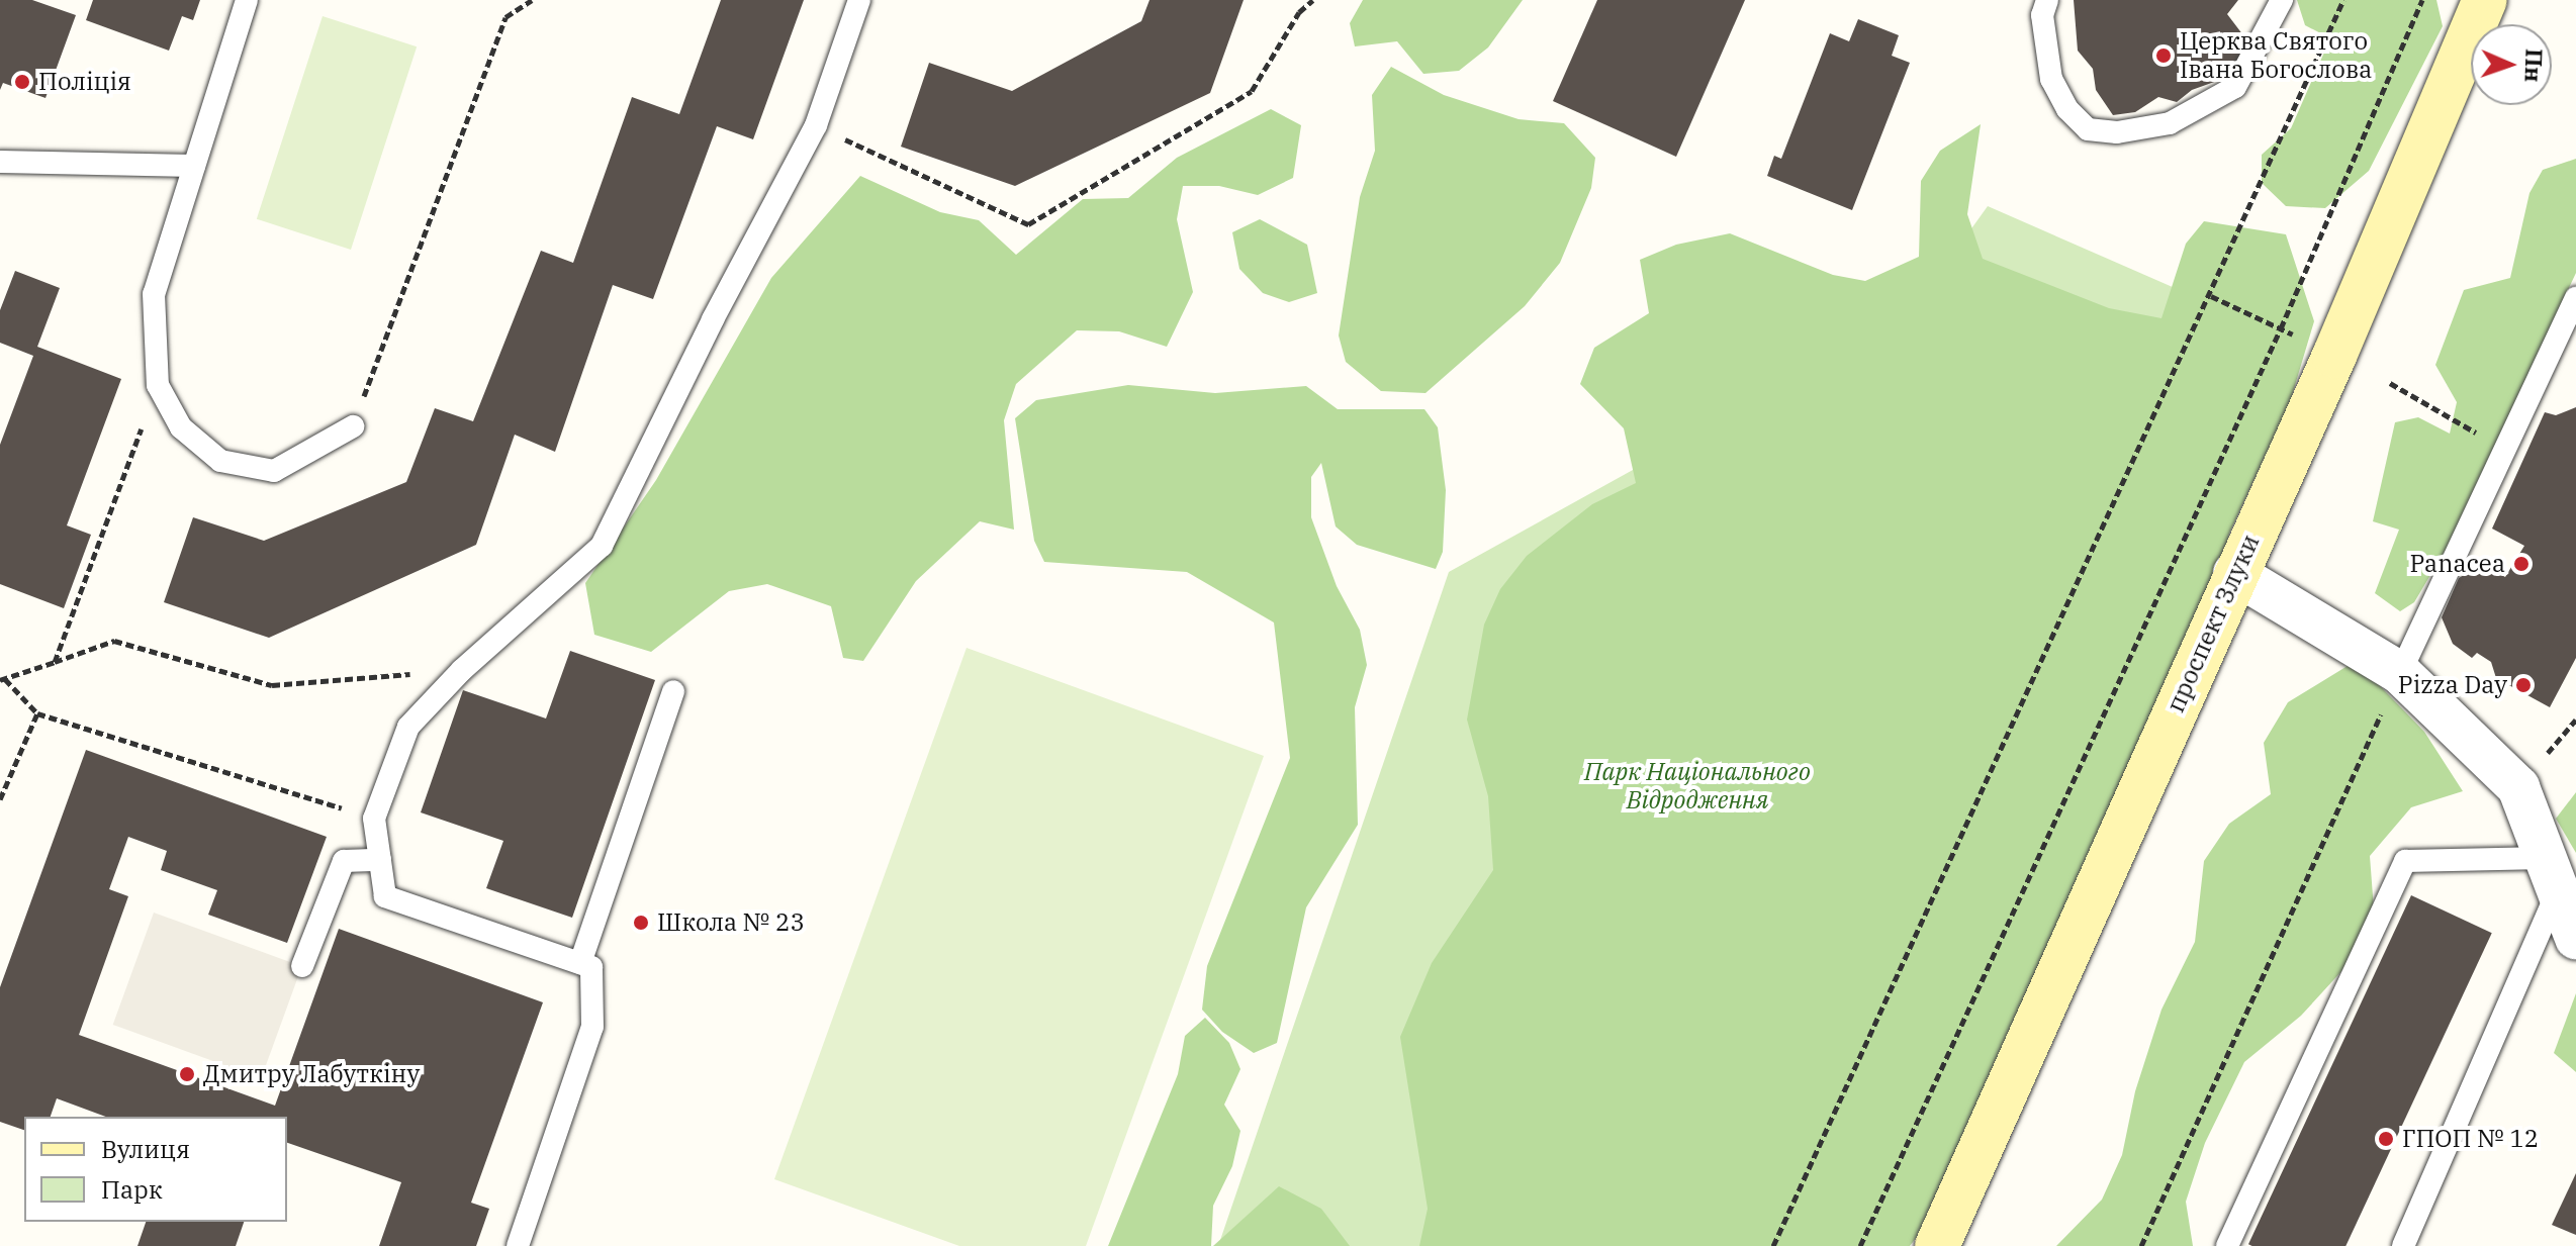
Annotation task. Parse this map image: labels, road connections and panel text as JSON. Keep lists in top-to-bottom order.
{
  "streets": {
    "main road": ["проспект Злуки"]
  },
  "parks": ["Парк Національного Відродження"],
  "places": [
    "Церква Святого Івана Богослова",
    "Поліція",
    "Panacea",
    "Pizza Day",
    "Школа № 23",
    "Дмитру Лабуткіну",
    "ГПОП № 12"
  ],
  "legend": ["Вулиця", "Парк"],
  "north": "right"
}
